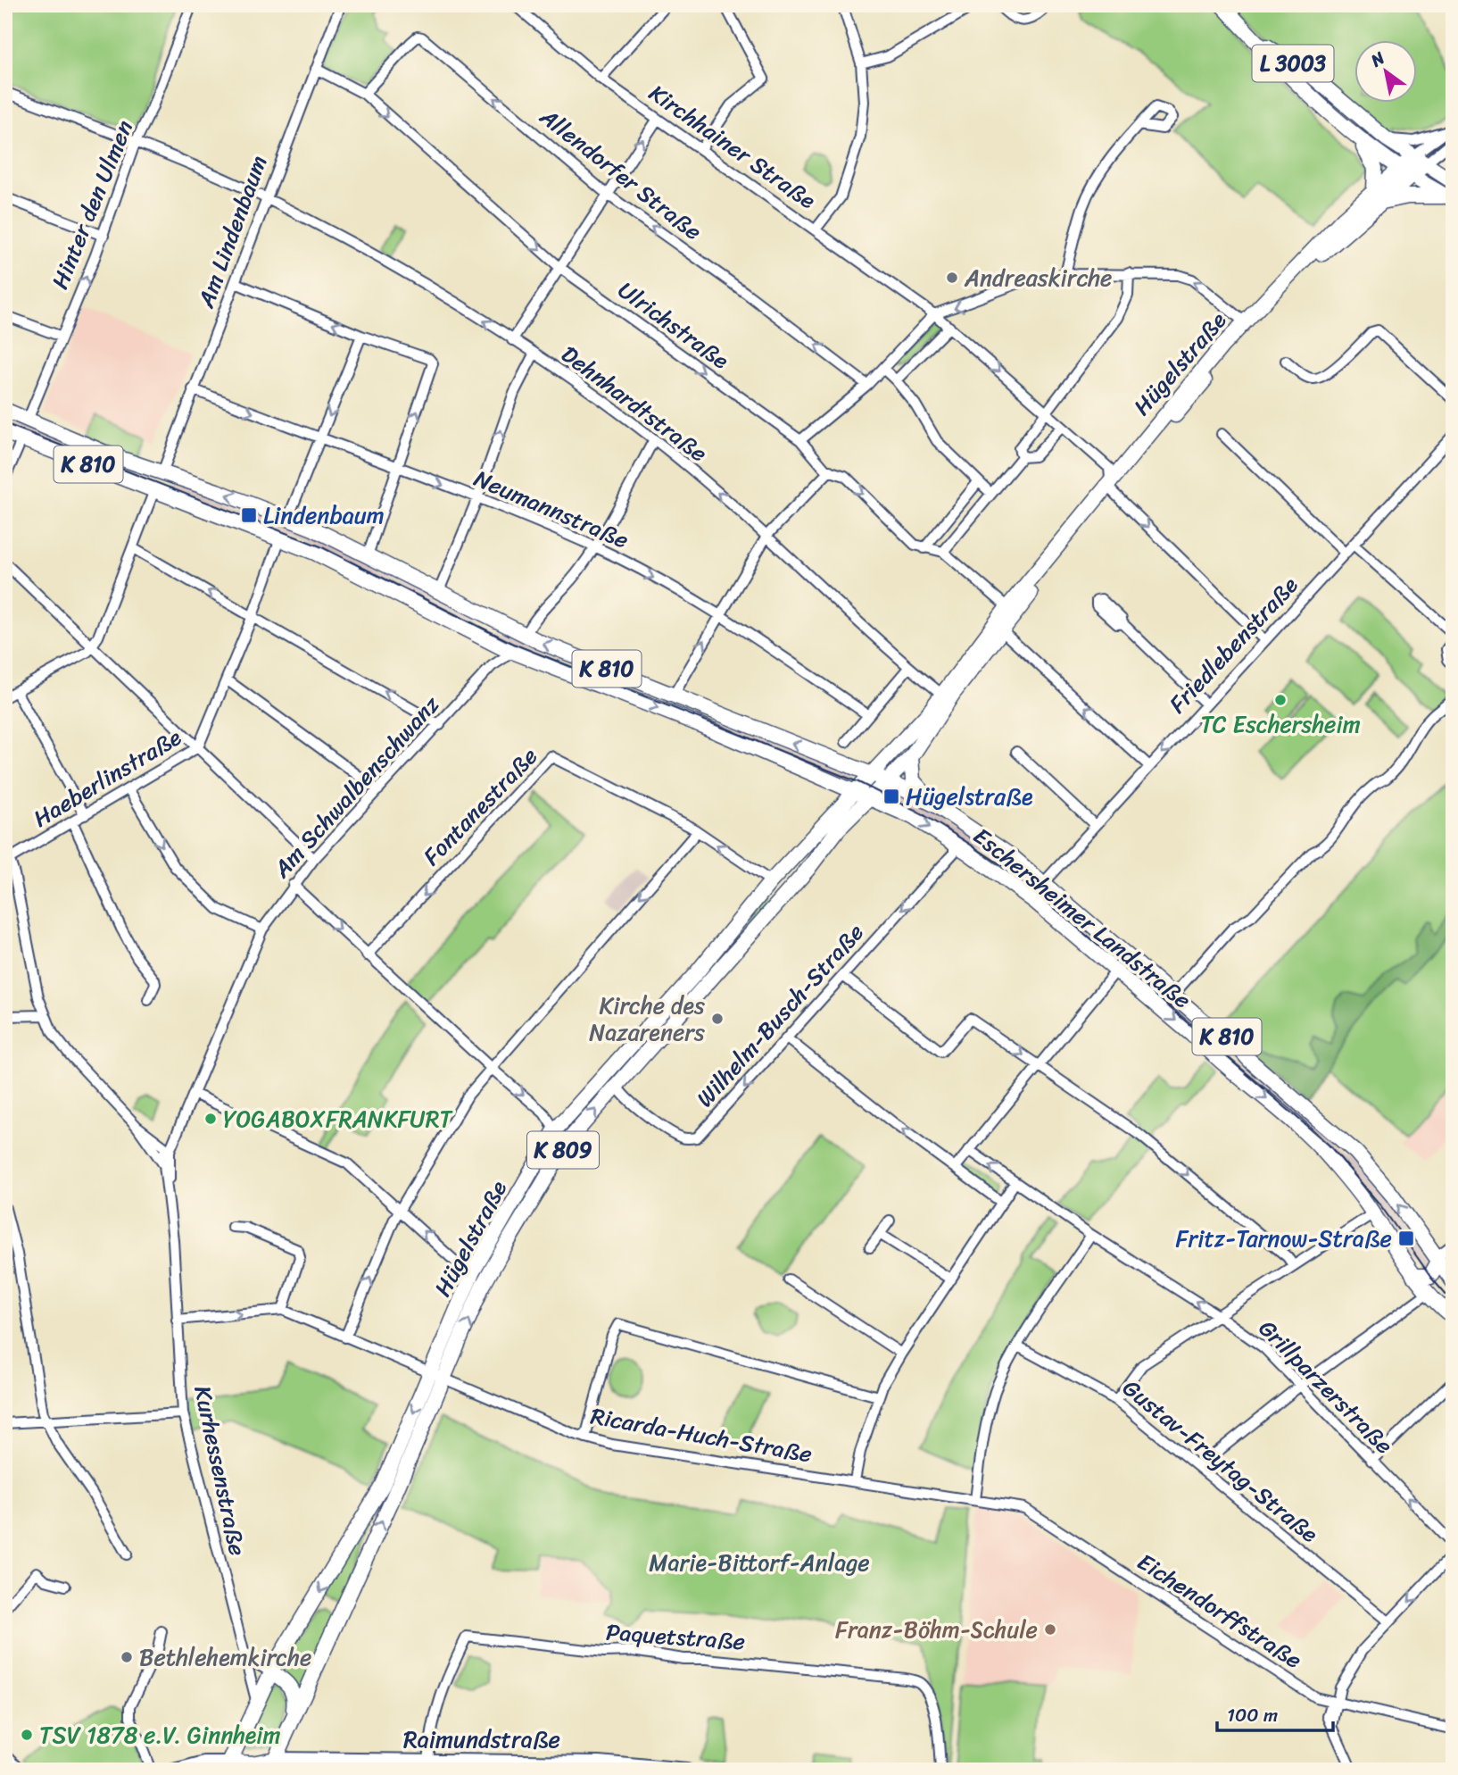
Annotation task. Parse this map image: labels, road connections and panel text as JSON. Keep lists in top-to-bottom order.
{
  "streets": {
    "main road": [
      "L 3003",
      "Hügelstraße",
      "K 810",
      "Eschersheimer Landstraße",
      "K 809"
    ],
    "street": [
      "Kirchhainer Straße",
      "Allendorfer Straße",
      "Hinter den Ulmen",
      "Am Lindenbaum",
      "Ulrichstraße",
      "Dehnhardtstraße",
      "Neumannstraße",
      "Friedlebenstraße",
      "Haeberlinstraße",
      "Am Schwalbenschwanz",
      "Fontanestraße",
      "Wilhelm-Busch-Straße",
      "Grillparzerstraße",
      "Ricarda-Huch-Straße",
      "Gustav-Freytag-Straße",
      "Kurhessenstraße",
      "Eichendorffstraße",
      "Paquetstraße",
      "Raimundstraße"
    ]
  },
  "crossings": [
    ["L 3003", "Hügelstraße"],
    ["Kirchhainer Straße", "Hügelstraße"],
    ["Kirchhainer Straße", "Friedlebenstraße"],
    ["Allendorfer Straße", "Ulrichstraße"],
    ["Hinter den Ulmen", "Dehnhardtstraße"],
    ["Hinter den Ulmen", "Eschersheimer Landstraße"],
    ["Am Lindenbaum", "Ulrichstraße"],
    ["Am Lindenbaum", "Dehnhardtstraße"],
    ["Am Lindenbaum", "K 810"],
    ["Am Lindenbaum", "Neumannstraße"],
    ["Am Lindenbaum", "Eschersheimer Landstraße"],
    ["Ulrichstraße", "Hügelstraße"],
    ["Hügelstraße", "Dehnhardtstraße"],
    ["Hügelstraße", "Fontanestraße"],
    ["Hügelstraße", "Eschersheimer Landstraße"],
    ["Hügelstraße", "Wilhelm-Busch-Straße"],
    ["Hügelstraße", "Ricarda-Huch-Straße"],
    ["Hügelstraße", "Kurhessenstraße"],
    ["Hügelstraße", "Raimundstraße"],
    ["K 810", "Eschersheimer Landstraße"],
    ["Friedlebenstraße", "Eschersheimer Landstraße"],
    ["Haeberlinstraße", "Eschersheimer Landstraße"],
    ["Am Schwalbenschwanz", "Eschersheimer Landstraße"],
    ["Am Schwalbenschwanz", "Kurhessenstraße"],
    ["Eschersheimer Landstraße", "Wilhelm-Busch-Straße"],
    ["Ricarda-Huch-Straße", "Eichendorffstraße"],
    ["Paquetstraße", "Raimundstraße"]
  ],
  "one_way": [
    "Kirchhainer Straße",
    "Allendorfer Straße",
    "Ulrichstraße",
    "Dehnhardtstraße",
    "Neumannstraße",
    "Wilhelm-Busch-Straße",
    "Grillparzerstraße"
  ],
  "parks": ["Marie-Bittorf-Anlage"],
  "places": {
    "other": [
      "Andreaskirche",
      "TC Eschersheim",
      "Kirche des Nazareners",
      "YOGABOXFRANKFURT",
      "Franz-Böhm-Schule",
      "Bethlehemkirche",
      "TSV 1878 e.V. Ginnheim"
    ],
    "transit": ["Lindenbaum", "Hügelstraße", "Fritz-Tarnow-Straße"]
  },
  "scale_bar": "100 m",
  "north": "top left"
}
